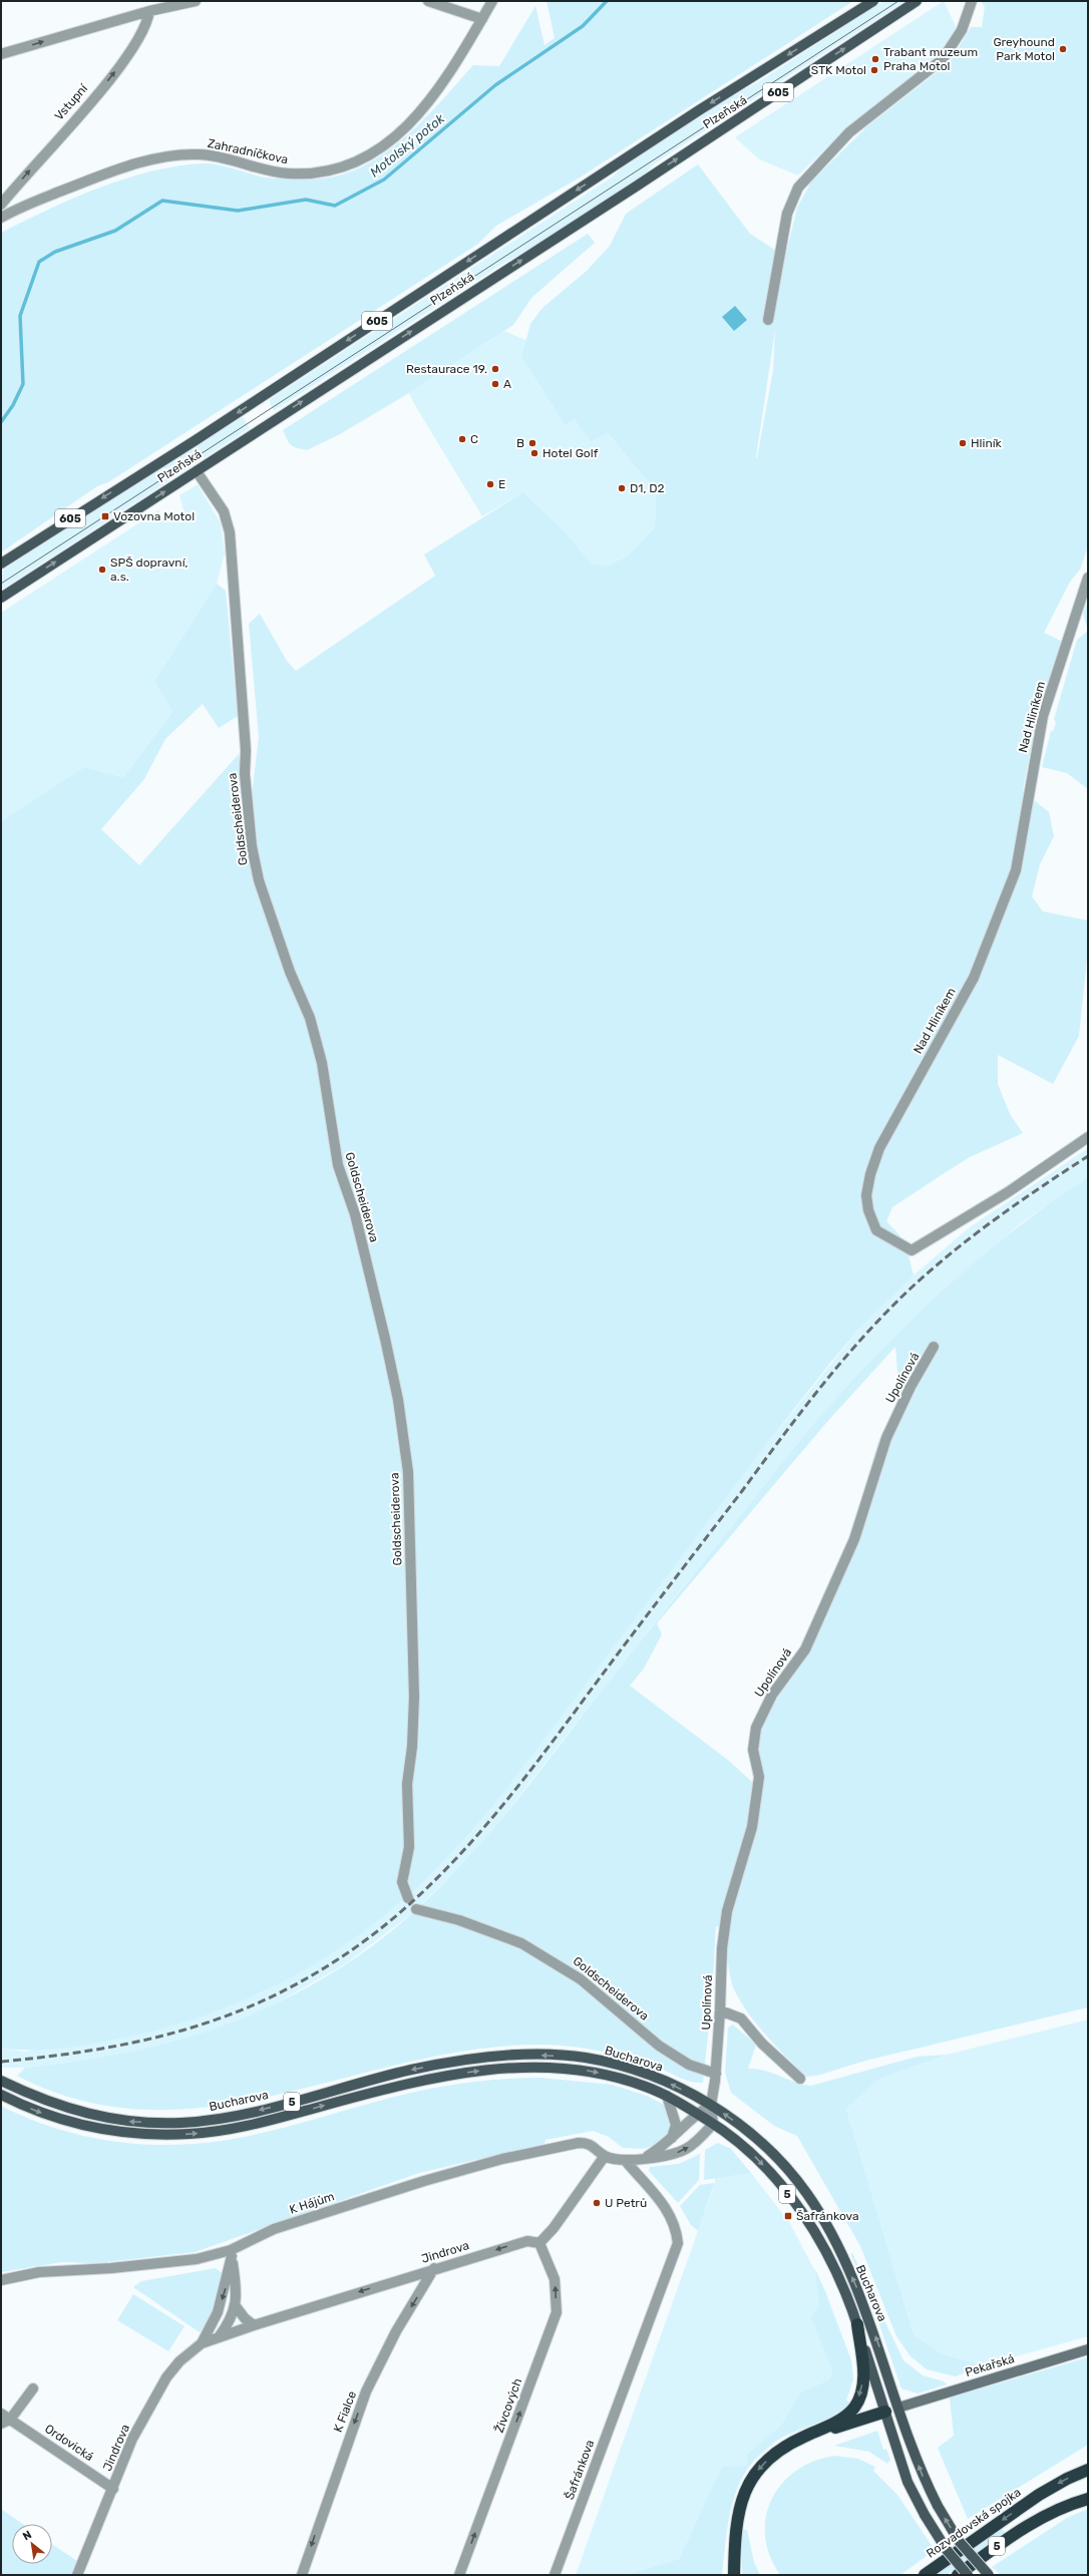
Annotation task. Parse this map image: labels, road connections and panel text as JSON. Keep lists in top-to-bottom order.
{
  "streets": {
    "highway": ["5", "Rozvadovská spojka"],
    "main road": ["605", "Plzeňská", "Bucharova"],
    "street": [
      "Vstupní",
      "Zahradníčkova",
      "Nad Hliníkem",
      "Goldscheiderova",
      "Upolínová",
      "K Hájům",
      "Jindrova",
      "Pekařská",
      "Živcových",
      "K Fialce",
      "Ordovická",
      "Šafránkova"
    ]
  },
  "crossings": [
    ["Plzeňská", "Goldscheiderova"],
    ["Goldscheiderova", "Upolínová"],
    ["Upolínová", "Bucharova"],
    ["Upolínová", "K Hájům"],
    ["Bucharova", "5"],
    ["Bucharova", "K Hájům"],
    ["Bucharova", "Pekařská"],
    ["K Hájům", "Jindrova"],
    ["K Hájům", "Šafránkova"],
    ["Jindrova", "Živcových"],
    ["Jindrova", "K Fialce"],
    ["Jindrova", "Ordovická"]
  ],
  "one_way": [
    "Vstupní",
    "Jindrova",
    "Živcových",
    "K Fialce"
  ],
  "water": ["Motolský potok"],
  "places": {
    "other": [
      "Greyhound Park Motol",
      "Trabant muzeum Praha Motol",
      "STK Motol",
      "Restaurace 19.",
      "A",
      "C",
      "B",
      "Hliník",
      "Hotel Golf",
      "E",
      "D1, D2",
      "SPŠ dopravní, a.s.",
      "U Petrů"
    ],
    "transit": ["Vozovna Motol", "Šafránkova"]
  },
  "north": "top left"
}
